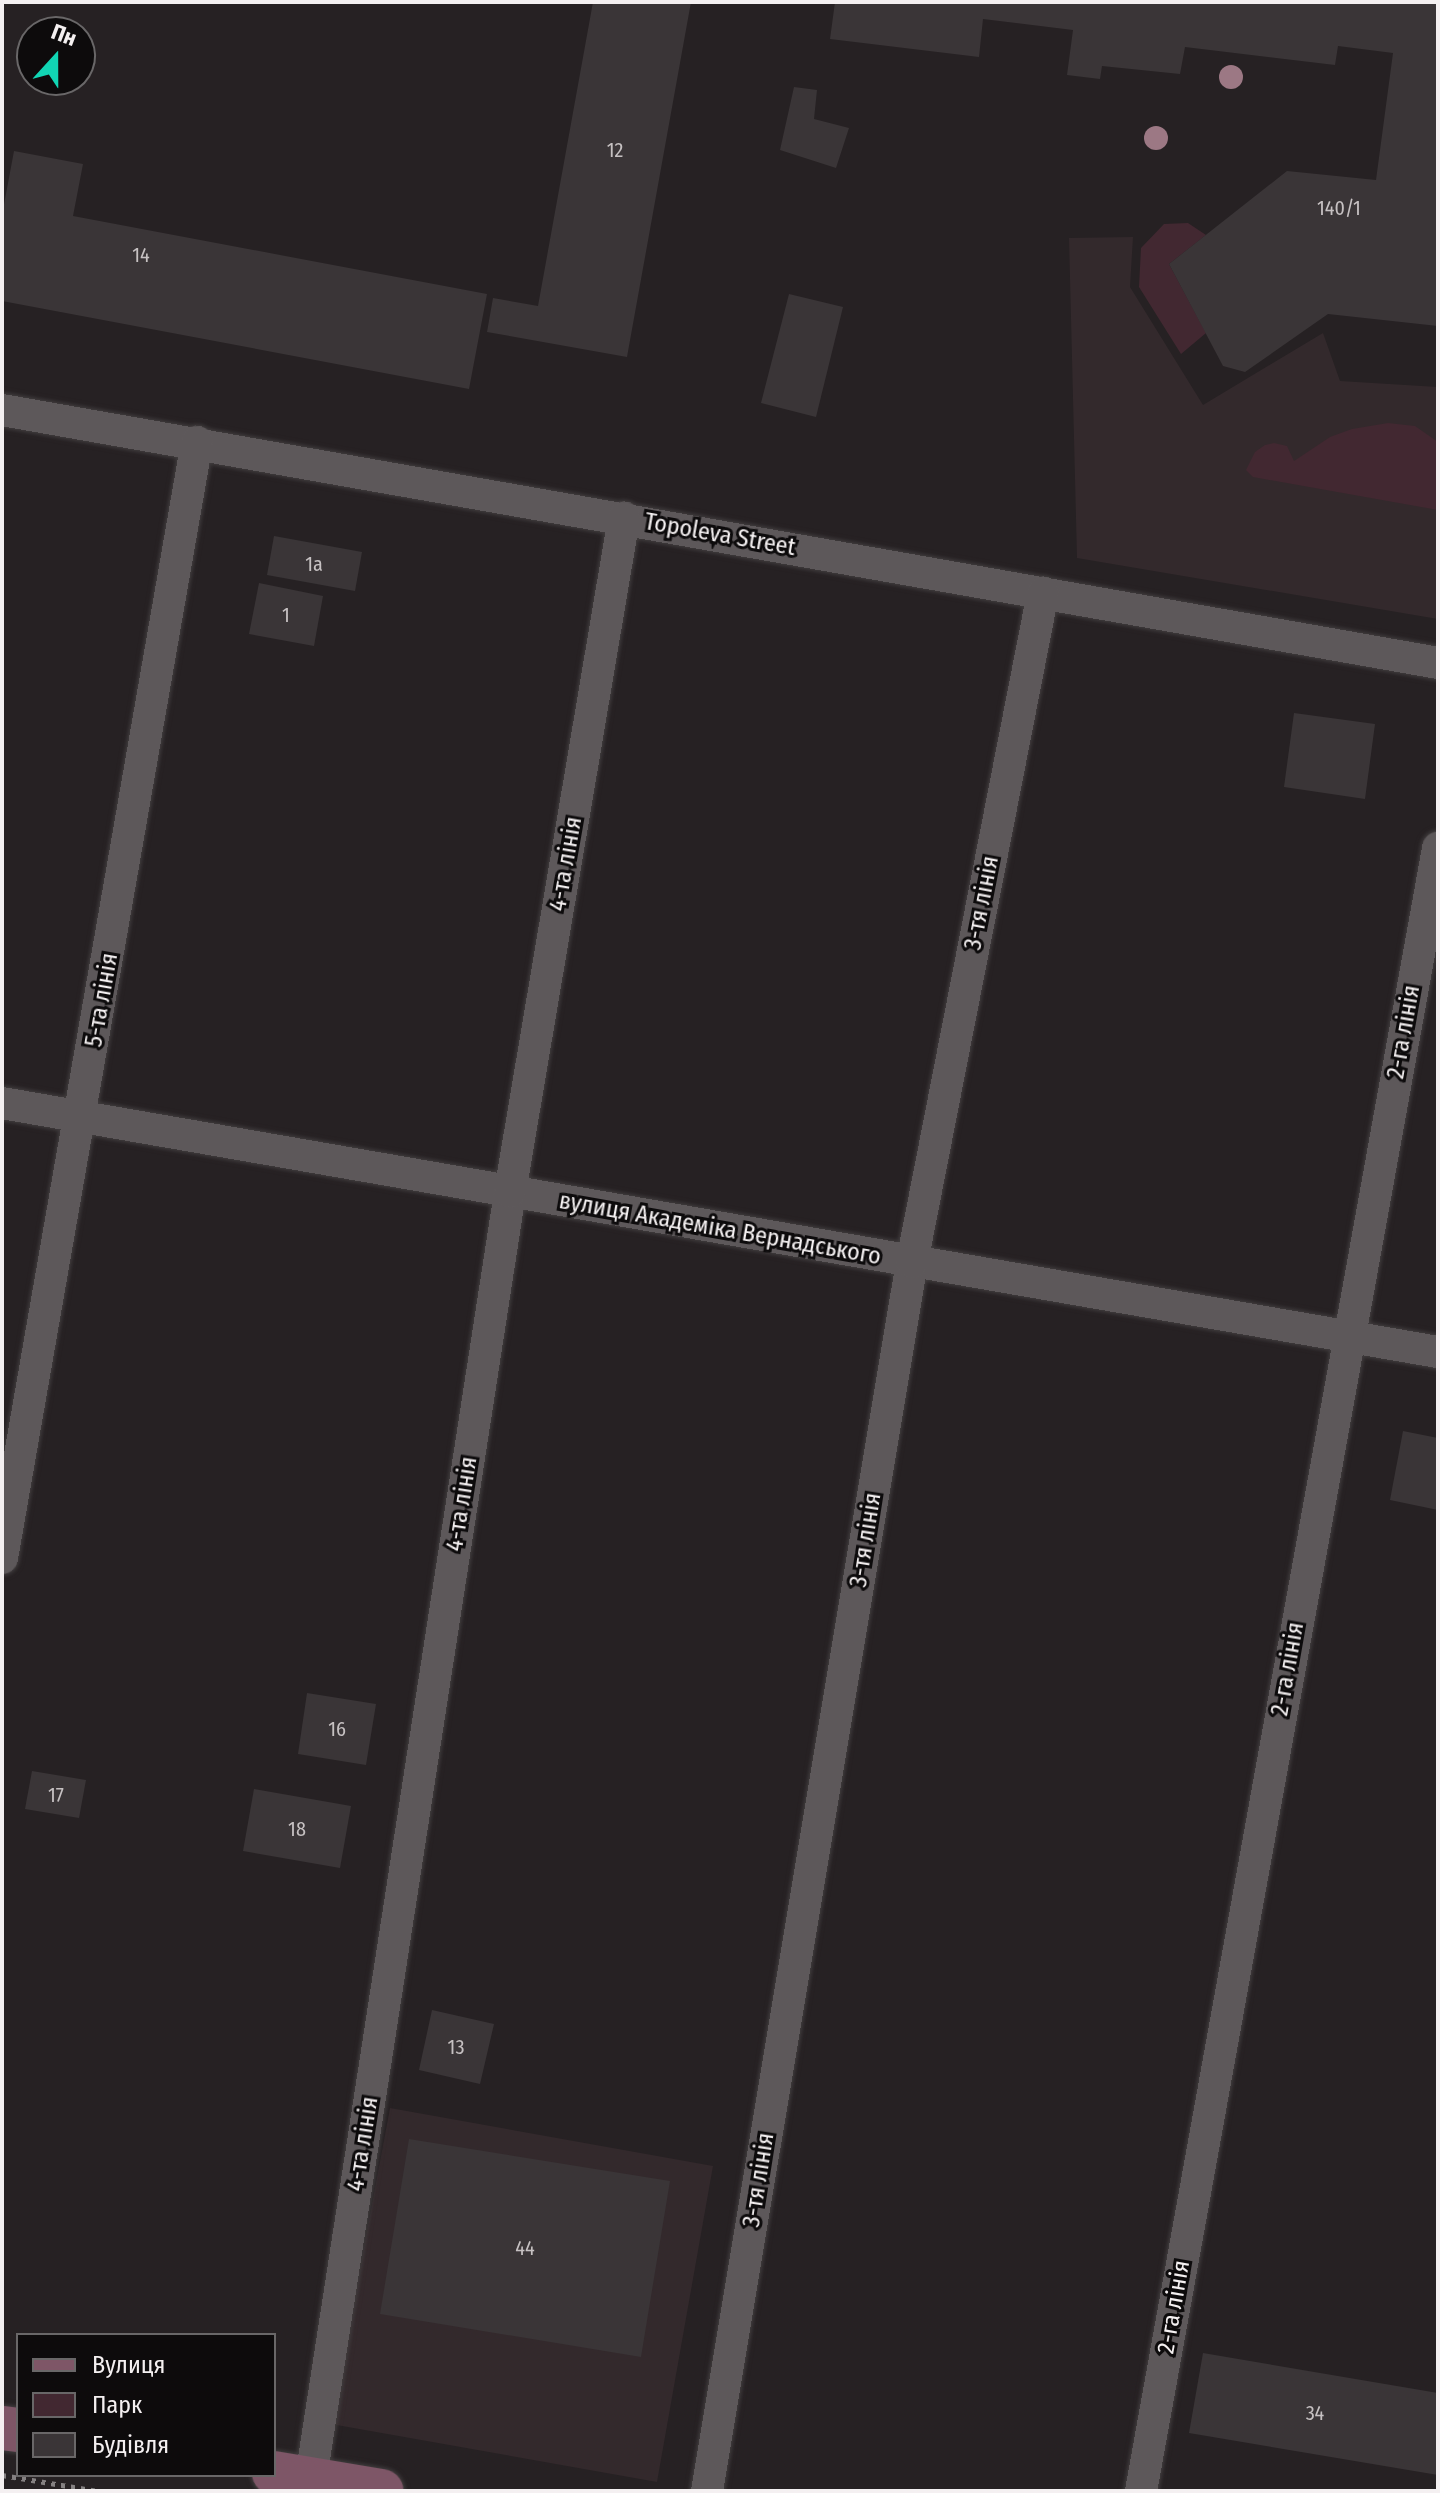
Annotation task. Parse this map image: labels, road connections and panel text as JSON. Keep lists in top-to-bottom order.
{
  "streets": {
    "street": [
      "Topoleva Street",
      "4-та лінія",
      "3-тя лінія",
      "5-та лінія",
      "2-га лінія",
      "вулиця Академіка Вернадського"
    ]
  },
  "crossings": [
    ["Topoleva Street", "4-та лінія"],
    ["Topoleva Street", "3-тя лінія"],
    ["Topoleva Street", "5-та лінія"],
    ["4-та лінія", "вулиця Академіка Вернадського"],
    ["3-тя лінія", "вулиця Академіка Вернадського"],
    ["5-та лінія", "вулиця Академіка Вернадського"],
    ["2-га лінія", "вулиця Академіка Вернадського"]
  ],
  "house_numbers": [
    "12",
    "140/1",
    "14",
    "1а",
    "1",
    "16",
    "17",
    "18",
    "13",
    "44",
    "34"
  ],
  "legend": ["Вулиця", "Парк", "Будівля"],
  "north": "top"
}
